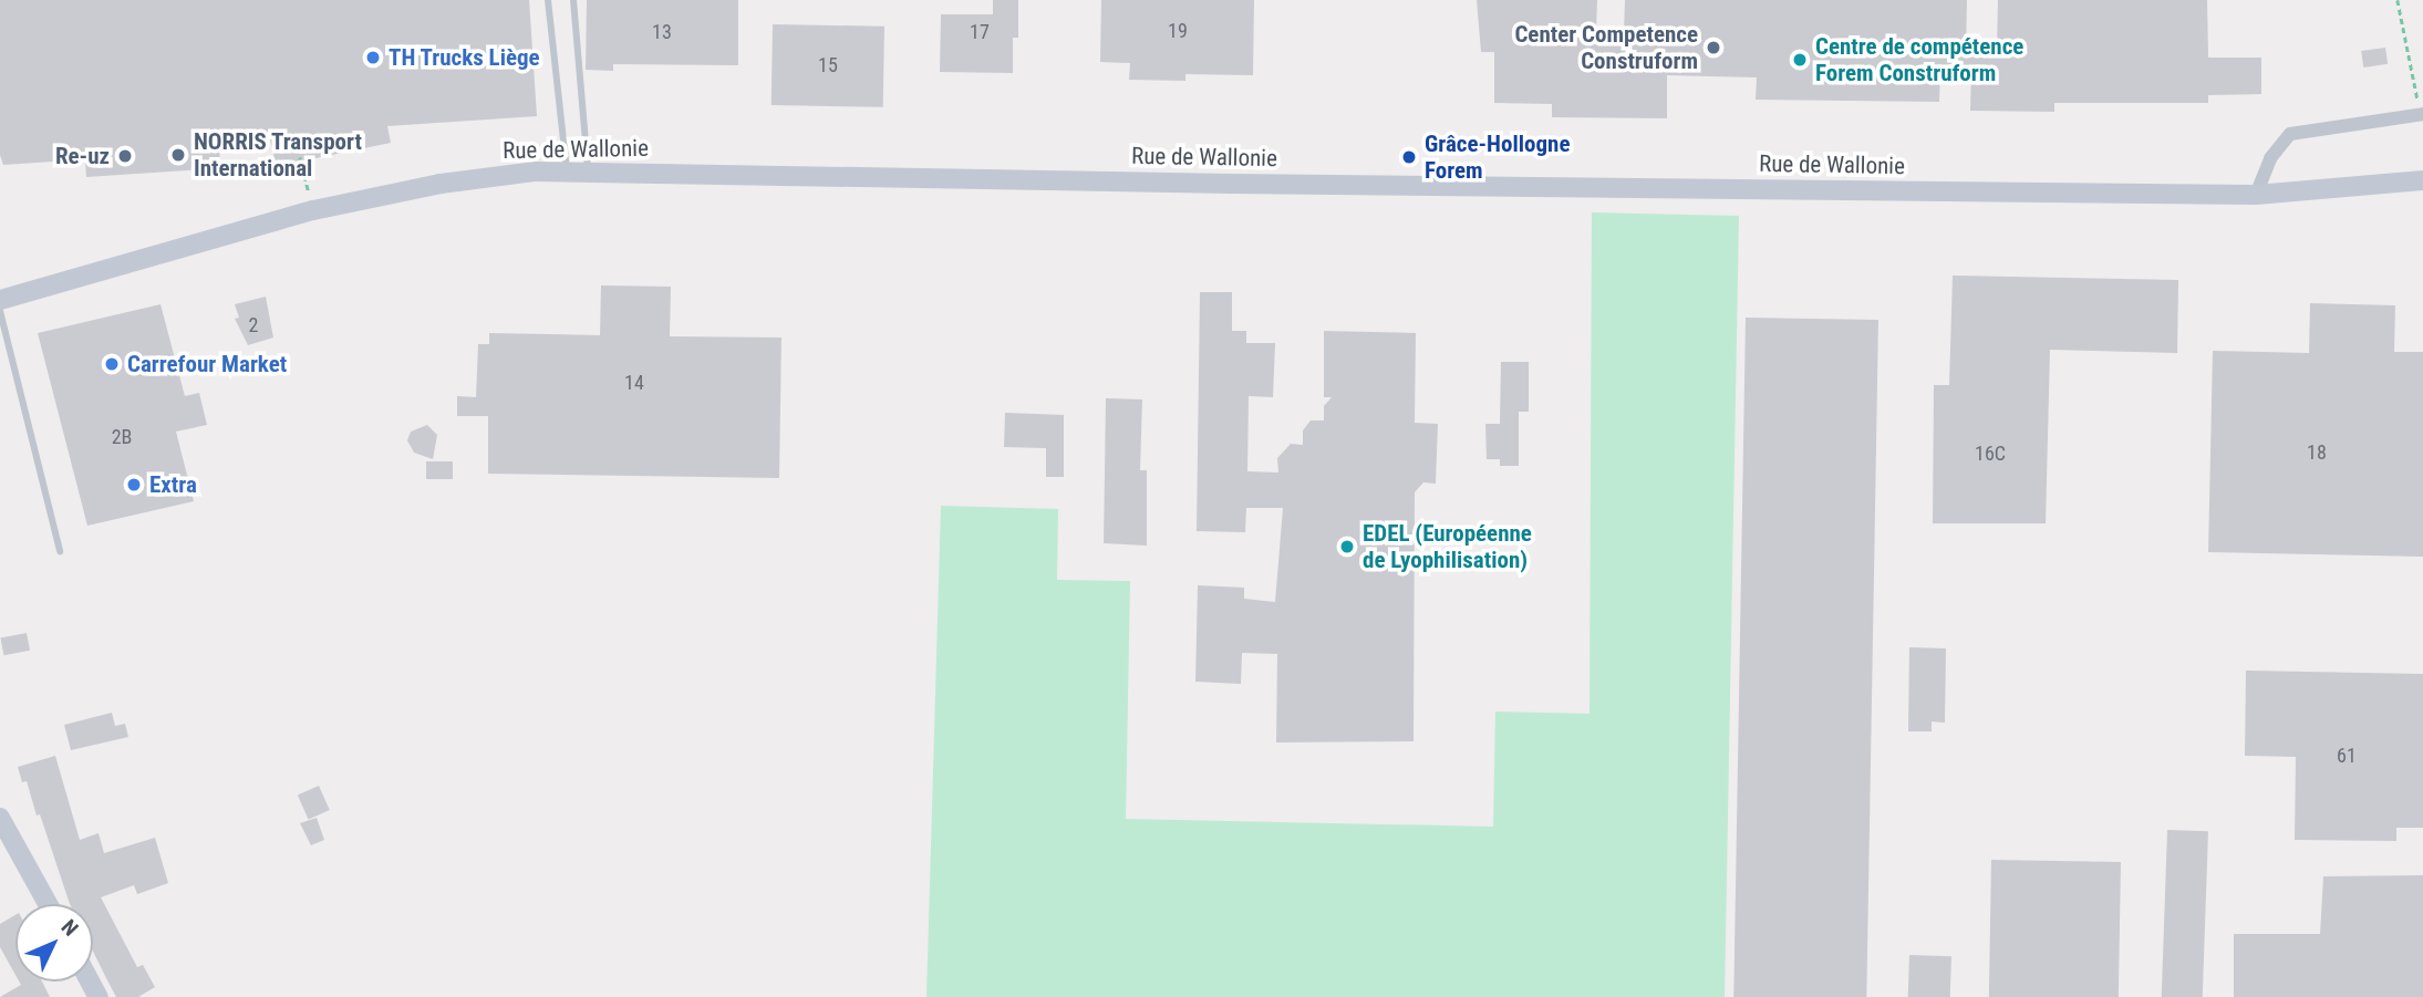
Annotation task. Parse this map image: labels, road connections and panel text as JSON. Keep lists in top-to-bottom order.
{
  "streets": {
    "street": ["Rue de Wallonie"]
  },
  "places": [
    "Center Competence Construform",
    "TH Trucks Liège",
    "Centre de compétence Forem Construform",
    "NORRIS Transport International",
    "Re-uz",
    "Grâce-Hollogne Forem",
    "Carrefour Market",
    "Extra",
    "EDEL (Européenne de Lyophilisation)"
  ],
  "house_numbers": [
    "19",
    "13",
    "17",
    "15",
    "2",
    "14",
    "2B",
    "18",
    "16C",
    "61"
  ],
  "north": "top right"
}
